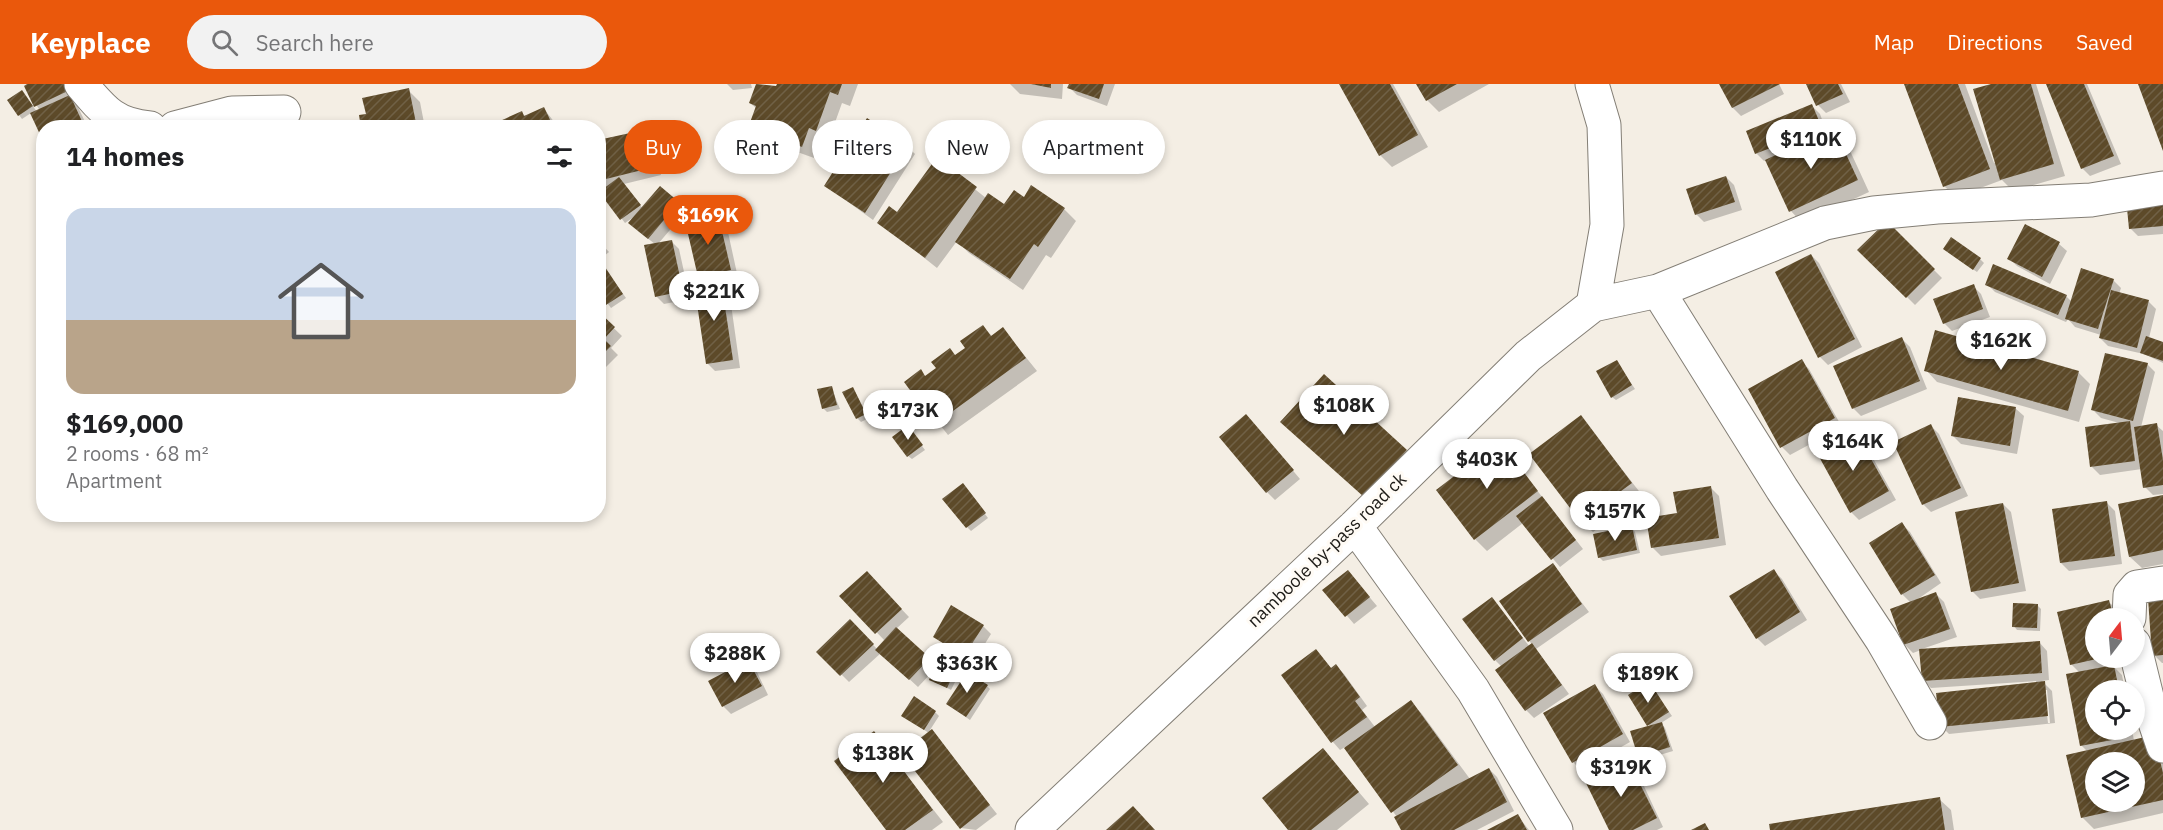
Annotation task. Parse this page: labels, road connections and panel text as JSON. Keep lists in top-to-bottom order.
{
  "streets": {
    "street": ["namboole by-pass road ck"]
  },
  "north": "top",
  "page": {
    "header": "Keyplace",
    "search": "Search here",
    "nav": ["Map", "Directions", "Saved"],
    "price": [
      "$110K",
      "$169K",
      "$221K",
      "$162K",
      "$108K",
      "$173K",
      "$164K",
      "$403K",
      "$157K",
      "$288K",
      "$363K",
      "$189K",
      "$138K",
      "$319K"
    ],
    "chip": [
      "Buy",
      "Rent",
      "Filters",
      "New",
      "Apartment"
    ],
    "heading": "14 homes",
    "list": [
      {
        "name": "$169,000",
        "note": "2 rooms · 68 m² · Apartment"
      }
    ]
  }
}
